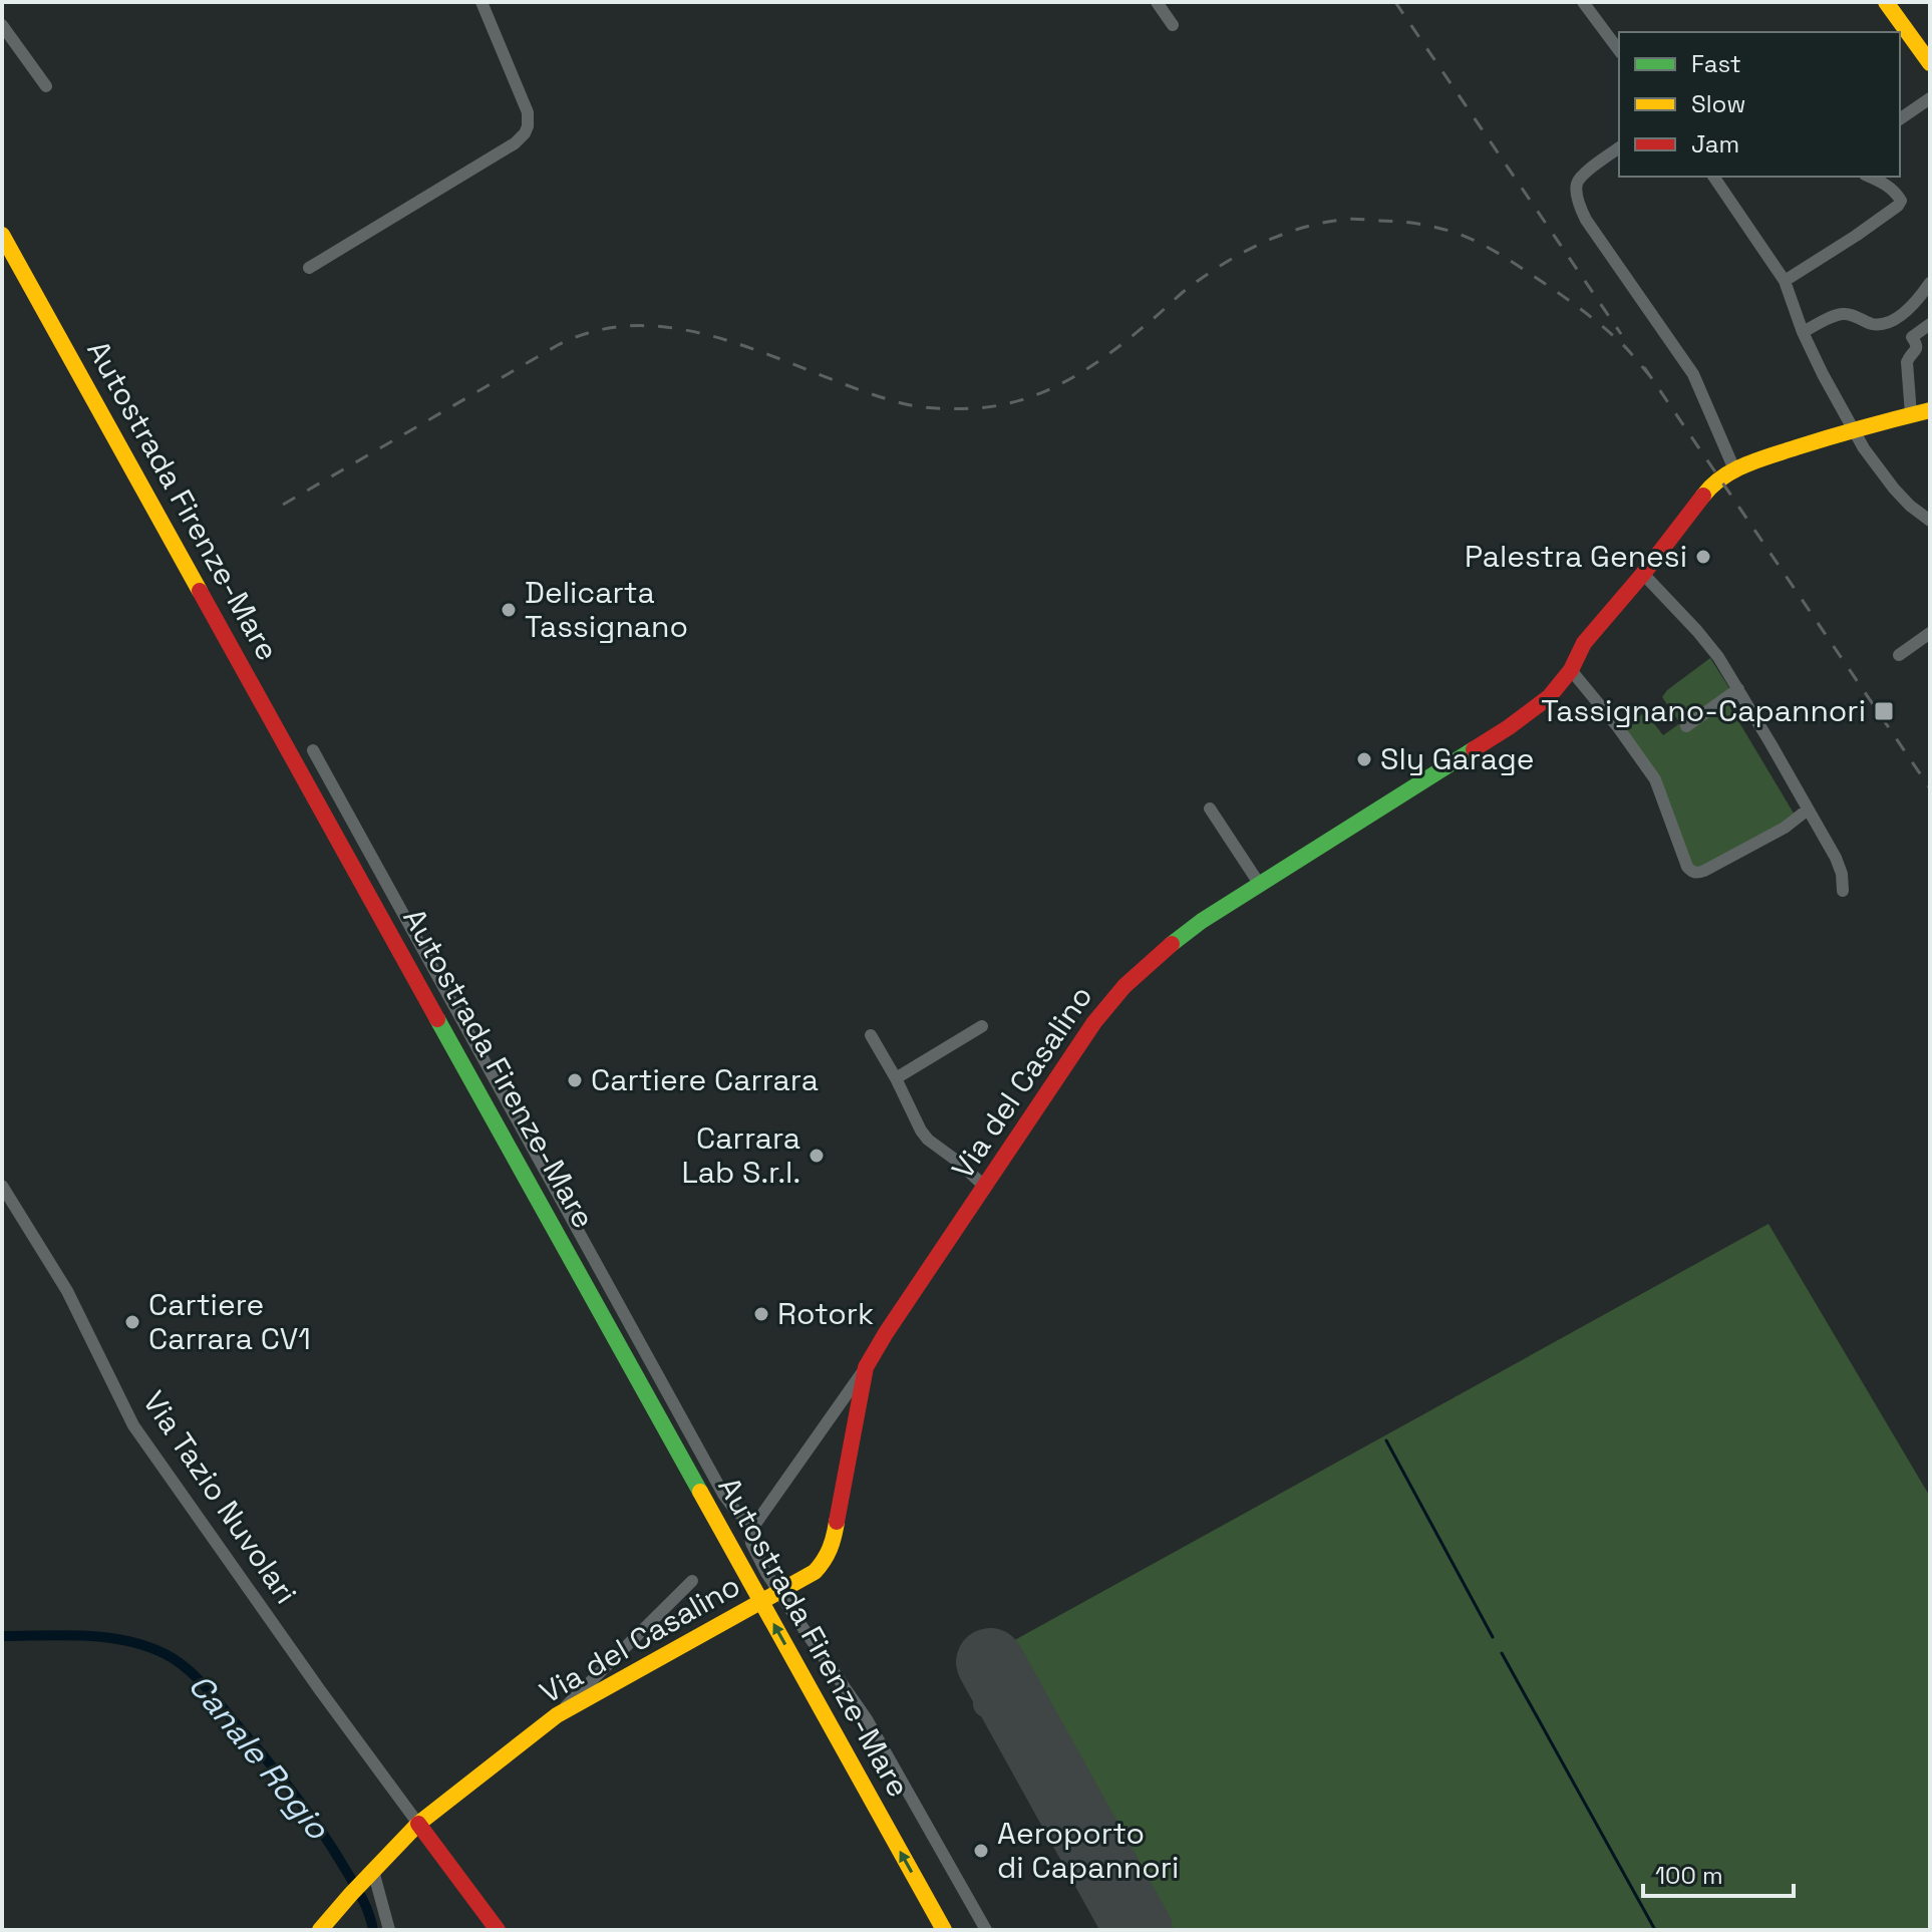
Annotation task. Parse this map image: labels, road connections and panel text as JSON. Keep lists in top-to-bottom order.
{
  "streets": {
    "main road": ["Autostrada Firenze-Mare", "Via del Casalino"],
    "street": ["Via Tazio Nuvolari"]
  },
  "crossings": [
    ["Via del Casalino", "Via Tazio Nuvolari"]
  ],
  "water": ["Canale Rogio"],
  "places": {
    "other": [
      "Palestra Genesi",
      "Delicarta Tassignano",
      "Sly Garage",
      "Cartiere Carrara",
      "Carrara Lab S.r.l.",
      "Rotork",
      "Cartiere Carrara CV1",
      "Aeroporto di Capannori"
    ],
    "transit": ["Tassignano-Capannori"]
  },
  "legend": ["Fast", "Slow", "Jam"],
  "scale_bar": "100 m"
}
